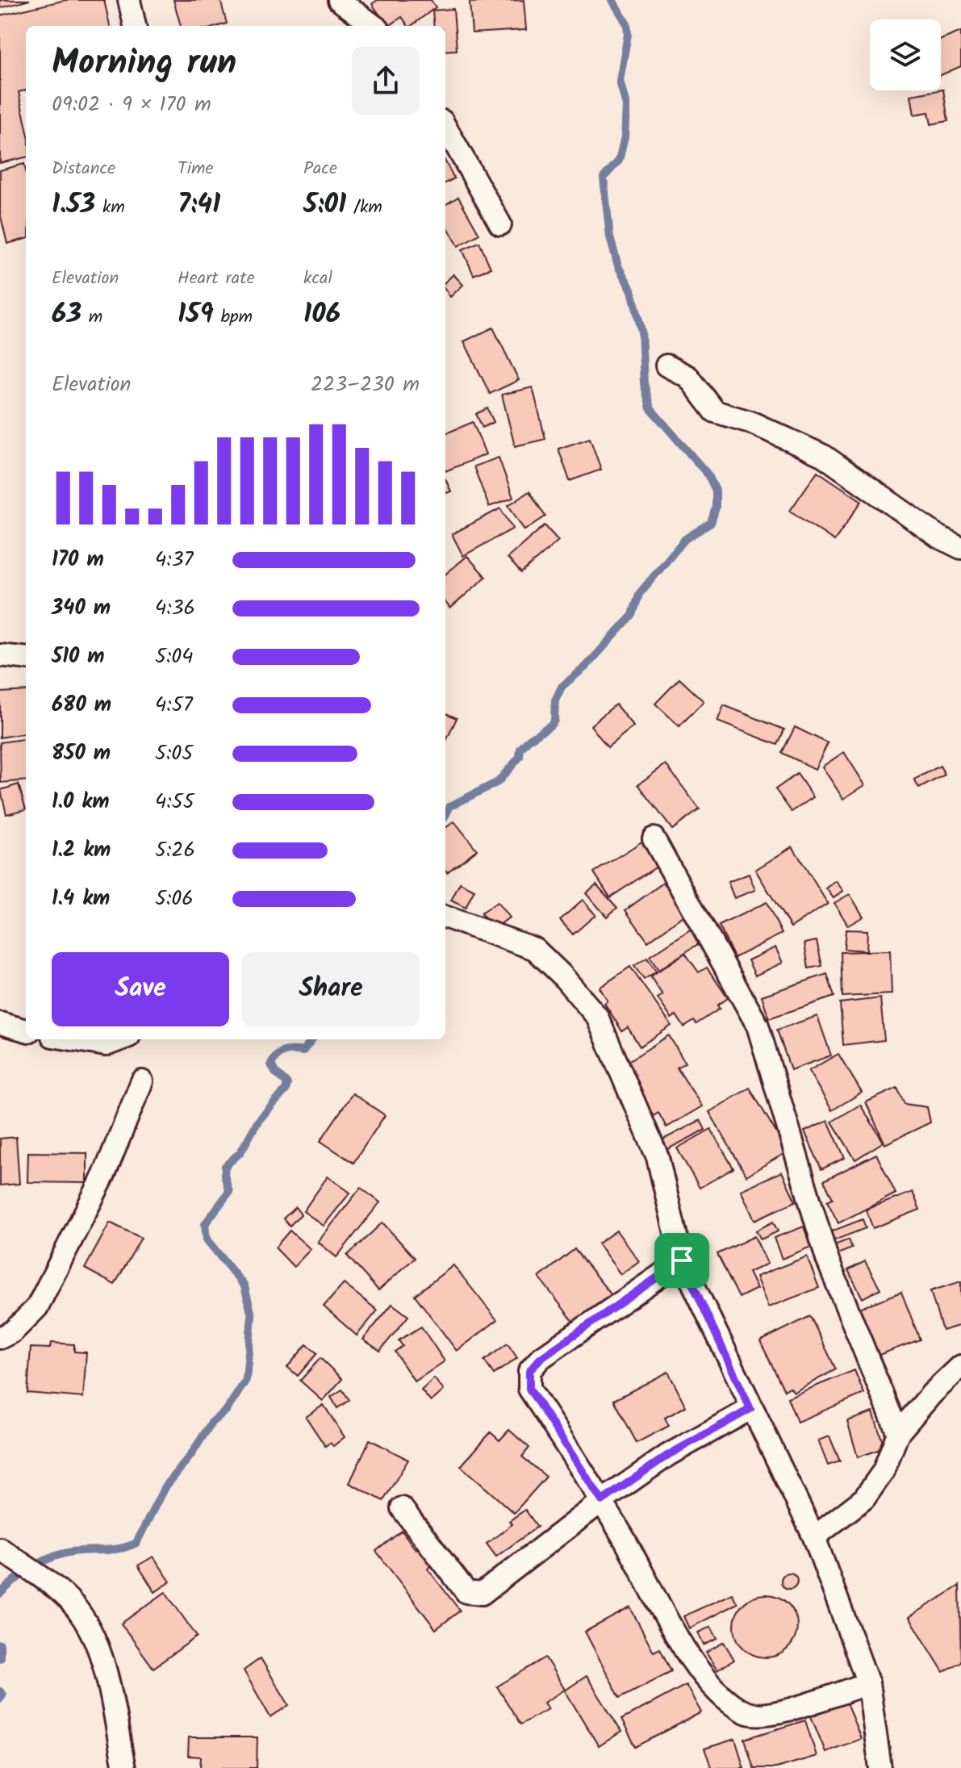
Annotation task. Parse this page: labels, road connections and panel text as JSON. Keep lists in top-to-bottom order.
{
  "page": {
    "heading": ["Morning run", "09:02 · 9 × 170 m"],
    "stats": [
      ["Distance", "1.53 km"],
      ["Time", "7:41"],
      ["Pace", "5:01 /km"],
      ["Elevation", "63 m"],
      ["Heart rate", "159 bpm"],
      ["kcal", "106"]
    ],
    "chart": ["Elevation", "223–230 m"],
    "list": [
      {
        "name": "170 m",
        "note": "4:37"
      },
      {
        "name": "340 m",
        "note": "4:36"
      },
      {
        "name": "510 m",
        "note": "5:04"
      },
      {
        "name": "680 m",
        "note": "4:57"
      },
      {
        "name": "850 m",
        "note": "5:05"
      },
      {
        "name": "1.0 km",
        "note": "4:55"
      },
      {
        "name": "1.2 km",
        "note": "5:26"
      },
      {
        "name": "1.4 km",
        "note": "5:06"
      }
    ],
    "buttons": ["Save", "Share"]
  }
}
